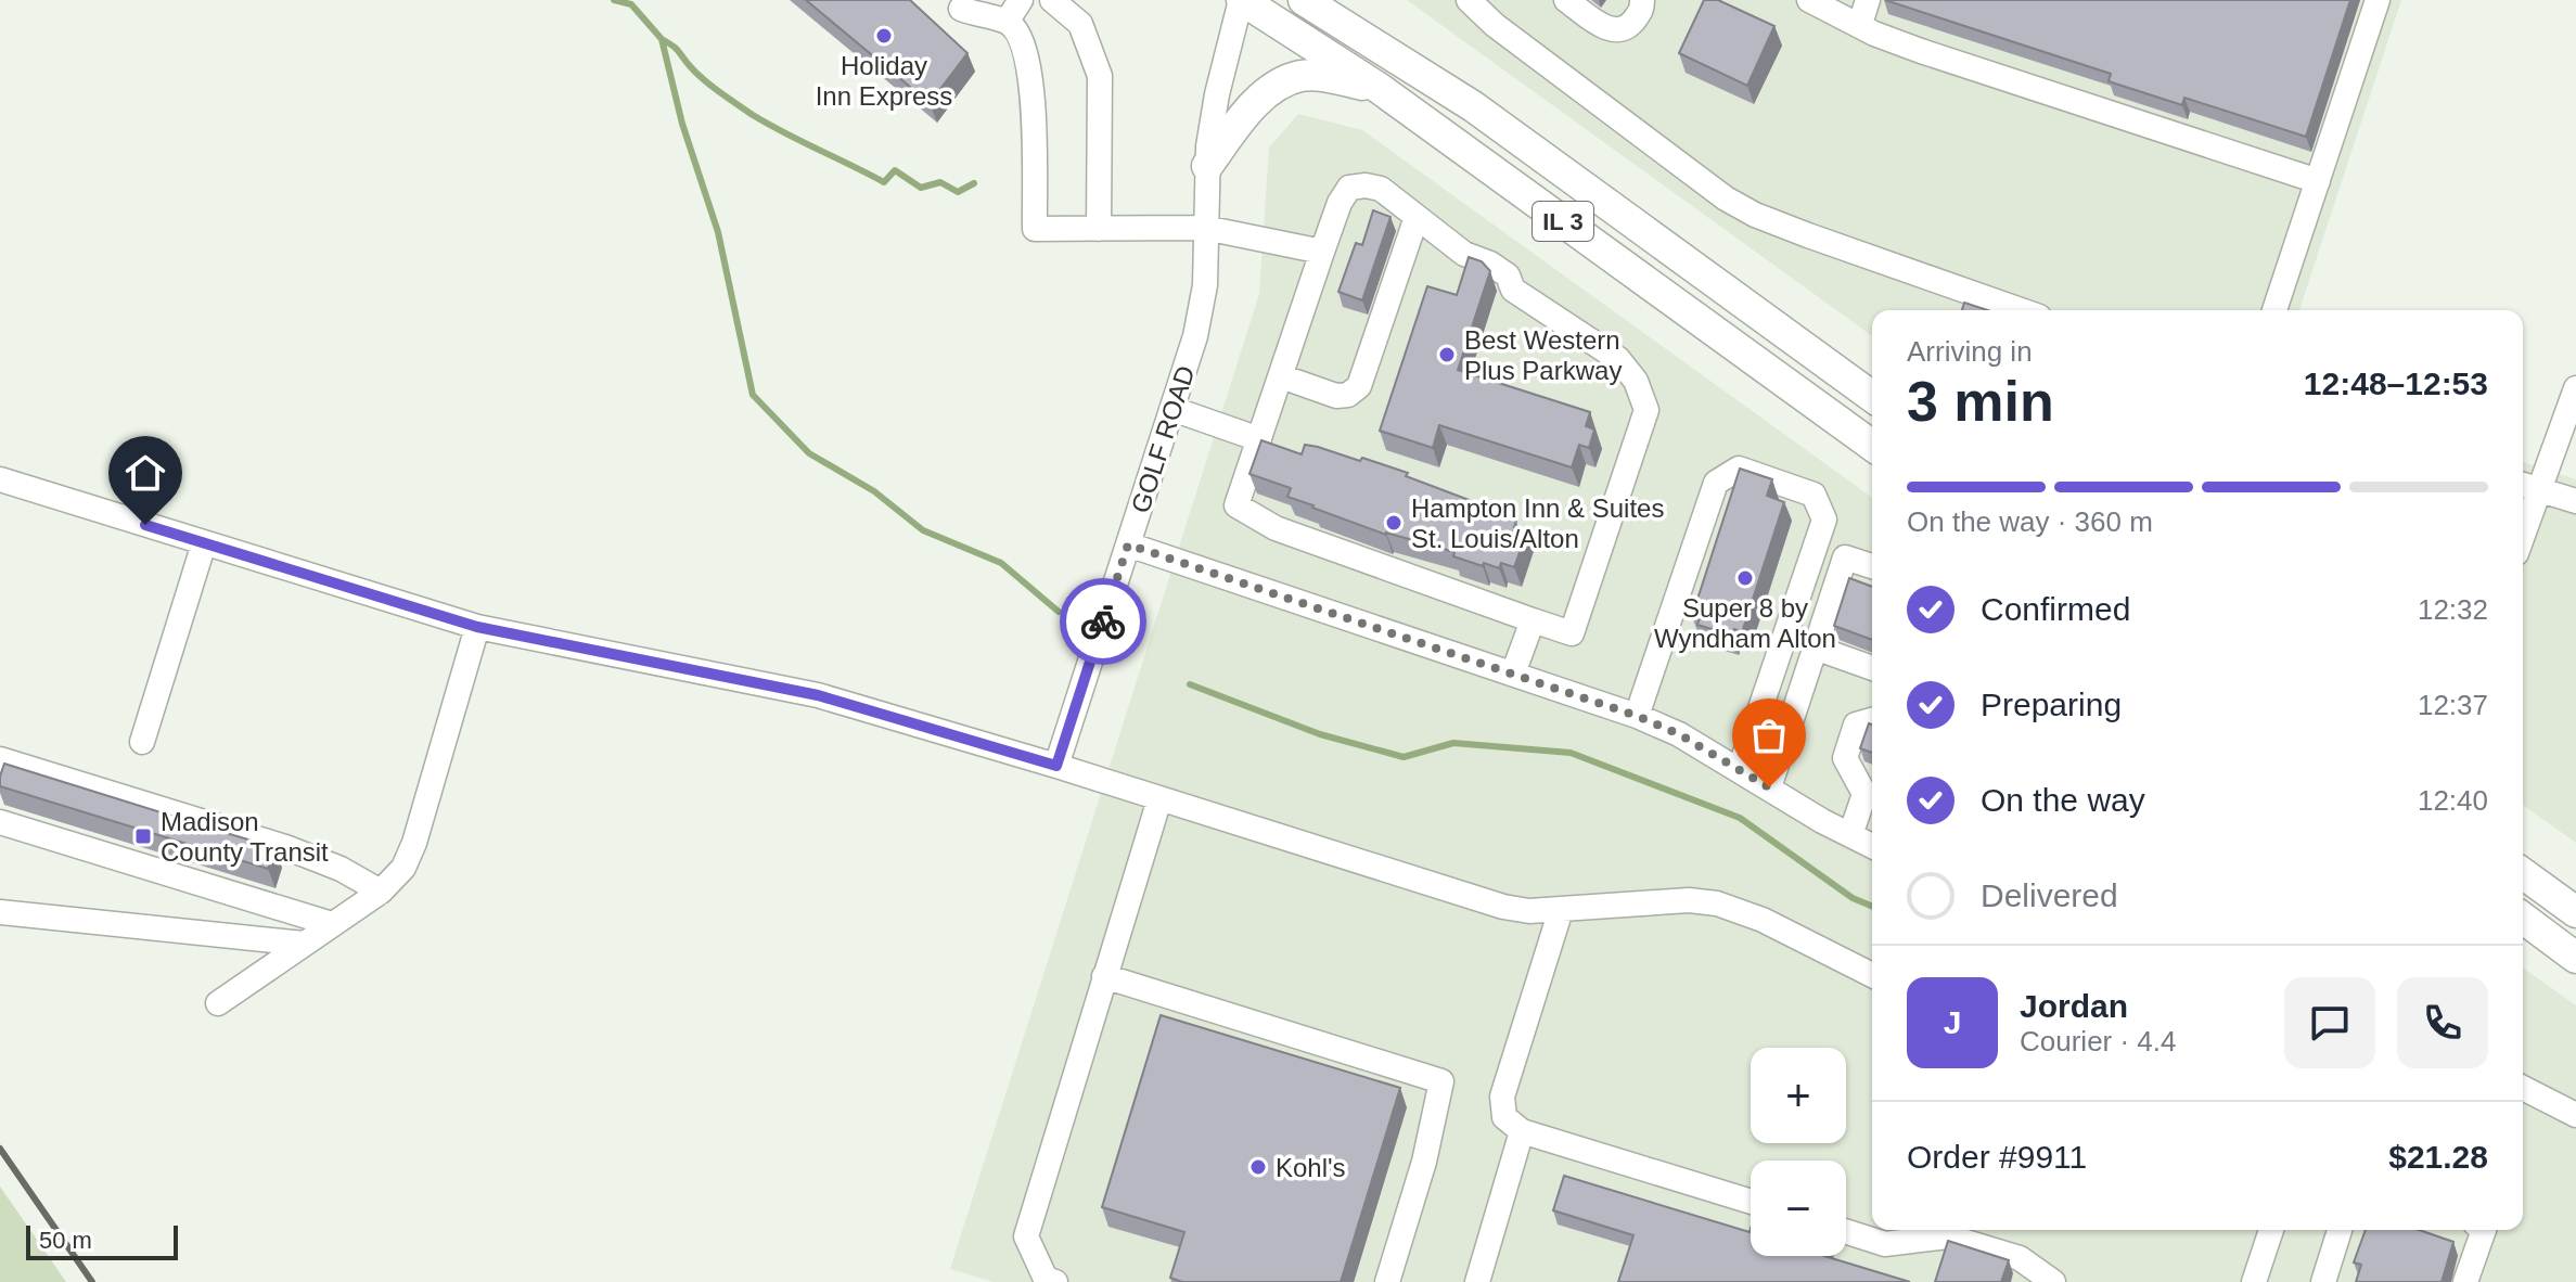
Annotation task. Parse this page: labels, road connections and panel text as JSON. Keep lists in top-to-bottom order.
{
  "streets": {
    "main road": ["IL 3"],
    "street": ["GOLF ROAD"]
  },
  "crossings": [
    ["IL 3", "GOLF ROAD"]
  ],
  "places": {
    "other": [
      "Holiday Inn Express",
      "Best Western Plus Parkway",
      "Hampton Inn & Suites St. Louis/Alton",
      "Super 8 by Wyndham Alton",
      "Kohl's"
    ],
    "transit": ["Madison County Transit"]
  },
  "scale_bar": "50 m",
  "page": {
    "heading": ["3 min", "Arriving in", "12:48–12:53"],
    "panel": [
      "Jordan",
      "Courier · 4.4",
      "Order #9911",
      "$21.28"
    ],
    "bar": "On the way · 360 m",
    "list": [
      ["Confirmed", "12:32"],
      ["Preparing", "12:37"],
      ["On the way", "12:40"],
      "Delivered"
    ],
    "round": "J",
    "map_buttons": ["+", "−"],
    "scale": "50 m"
  }
}
